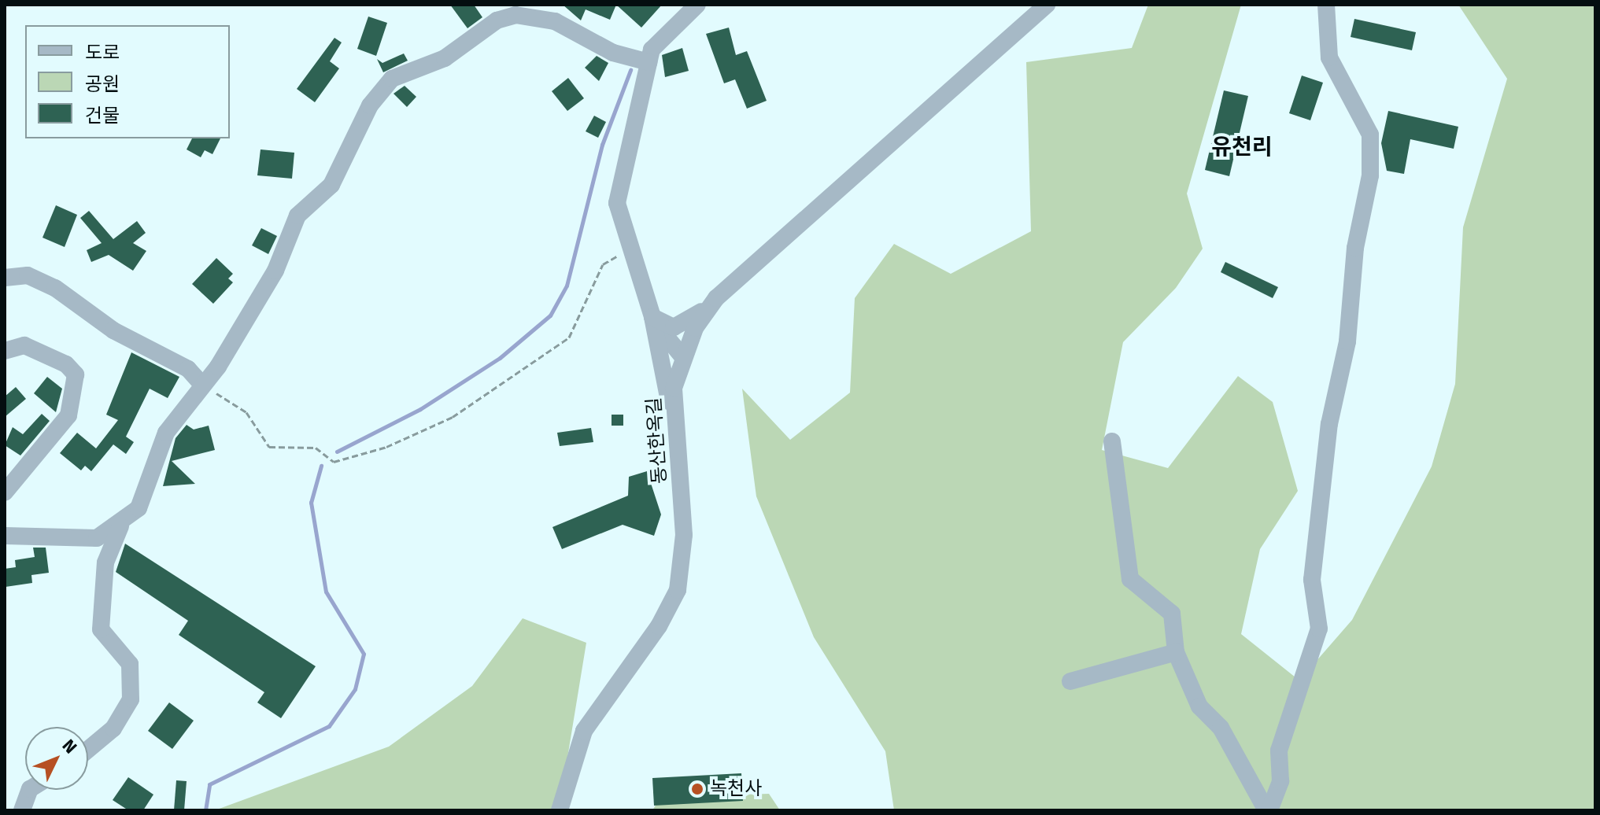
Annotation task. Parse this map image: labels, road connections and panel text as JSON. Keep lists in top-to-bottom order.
{
  "streets": {
    "street": ["동산한옥길"]
  },
  "districts": ["유천리"],
  "places": ["녹천사"],
  "legend": ["도로", "공원", "건물"],
  "north": "top right"
}
